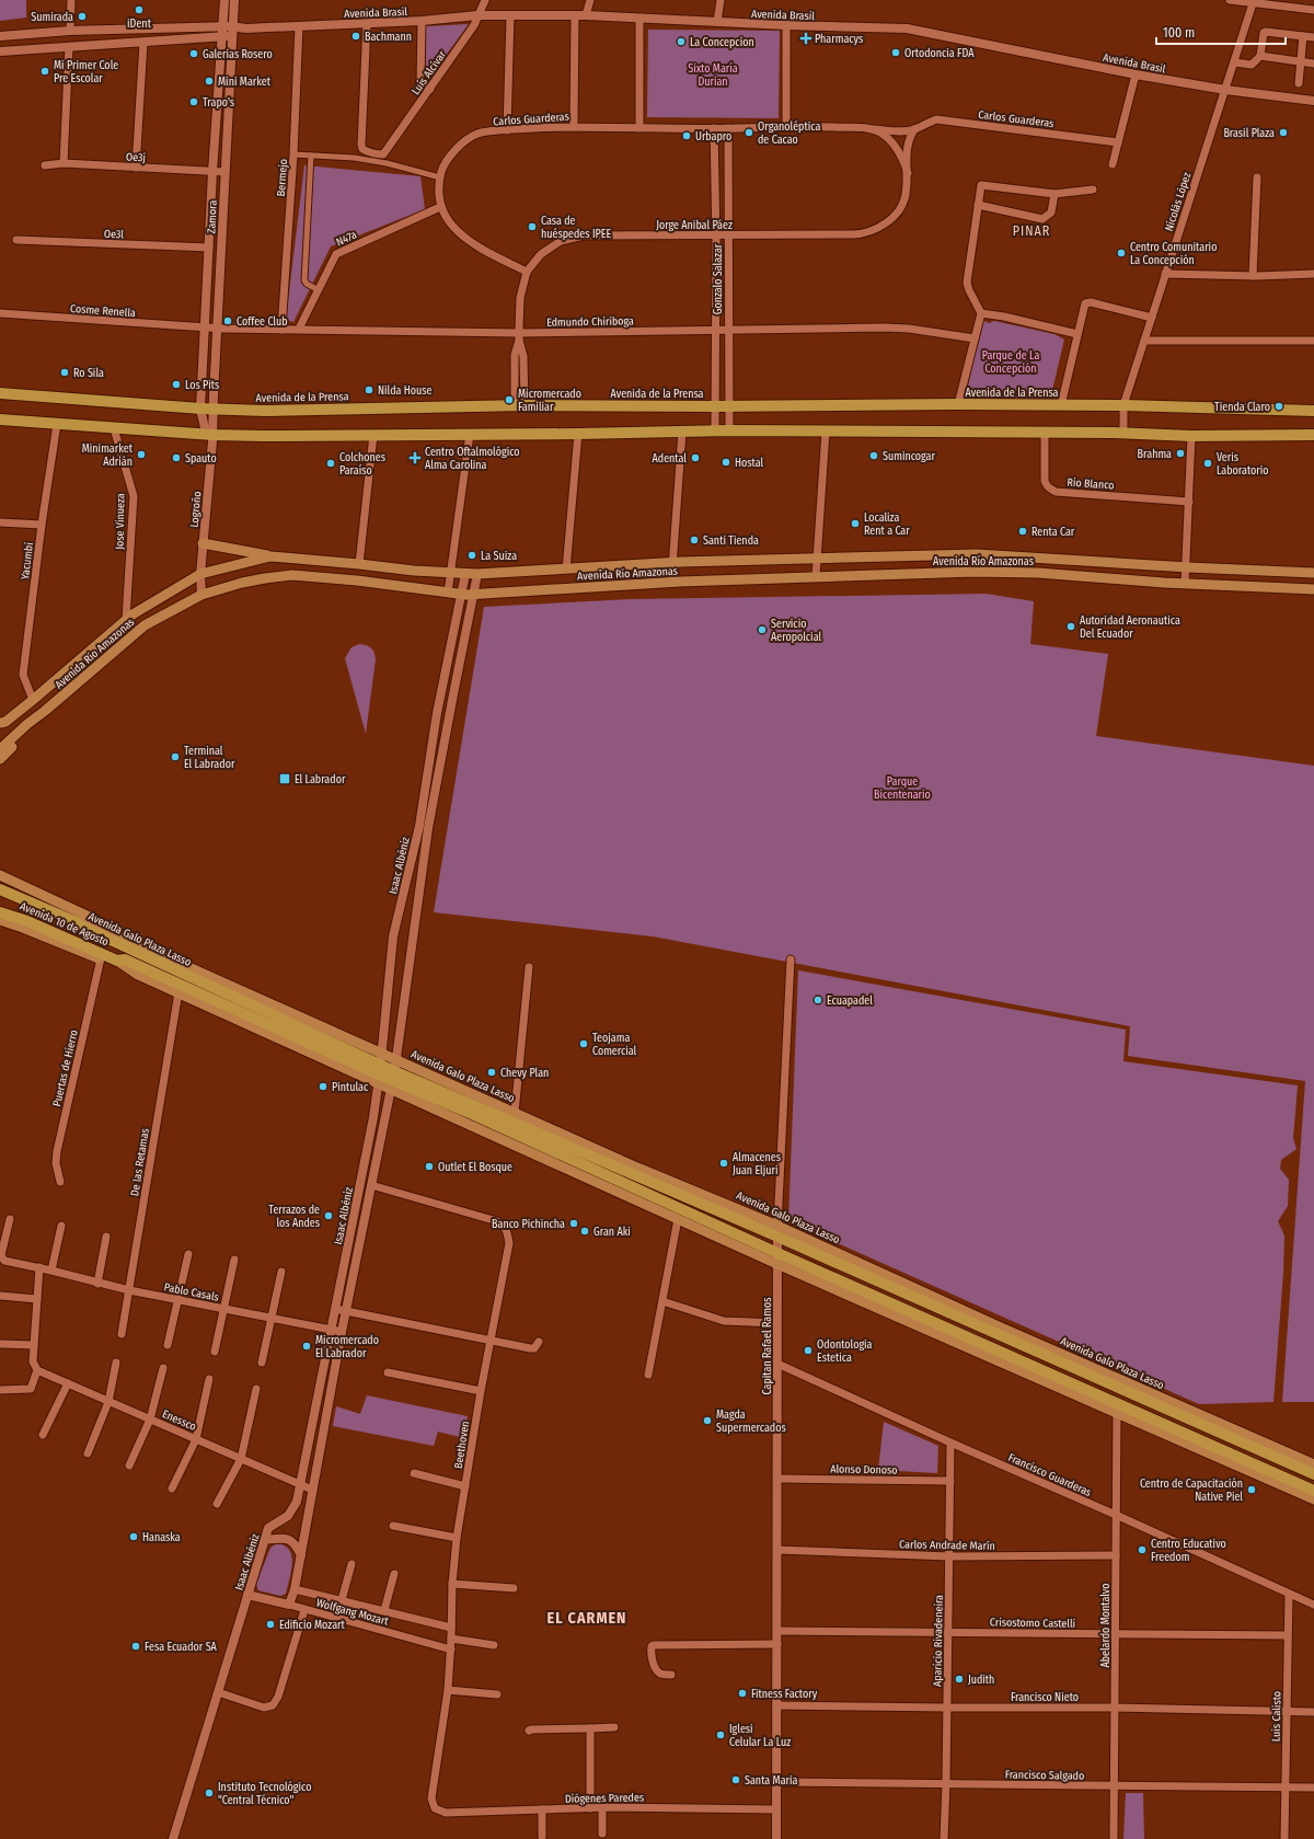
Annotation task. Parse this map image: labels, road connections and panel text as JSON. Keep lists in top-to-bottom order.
{
  "streets": {
    "main road": [
      "Avenida de la Prensa",
      "Avenida Río Amazonas",
      "Avenida 10 de Agosto",
      "Avenida Galo Plaza Lasso"
    ],
    "street": [
      "Avenida Brasil",
      "Luis Alcívar",
      "Carlos Guarderas",
      "Oe3j",
      "Bermejo",
      "Nicolás López",
      "Zamora",
      "Jorge Anibal Páez",
      "Oe3l",
      "N47a",
      "Gonzalo Salazar",
      "Cosme Renella",
      "Edmundo Chiriboga",
      "Rio Blanco",
      "Logroño",
      "Jose Vinueza",
      "Yacumbi",
      "Isaac Albéniz",
      "Puertas de Hierro",
      "De las Retamas",
      "Pablo Casals",
      "Capitan Rafael Ramos",
      "Enessco",
      "Beethoven",
      "Alonso Donoso",
      "Francisco Guarderas",
      "Carlos Andrade Marín",
      "Wolfgang Mozart",
      "Crisostomo Castelli",
      "Abelardo Montalvo",
      "Aparicio Rivadeneira",
      "Francisco Nieto",
      "Luis Calisto",
      "Francisco Salgado",
      "Diógenes Paredes"
    ]
  },
  "crossings": [
    ["Avenida Brasil", "Luis Alcívar"],
    ["Avenida Brasil", "Bermejo"],
    ["Avenida Brasil", "Nicolás López"],
    ["Avenida Brasil", "Zamora"],
    ["Carlos Guarderas", "N47a"],
    ["Carlos Guarderas", "Gonzalo Salazar"],
    ["Oe3j", "Zamora"],
    ["Bermejo", "Edmundo Chiriboga"],
    ["Nicolás López", "Avenida de la Prensa"],
    ["Zamora", "Oe3l"],
    ["Zamora", "Cosme Renella"],
    ["Zamora", "Edmundo Chiriboga"],
    ["Zamora", "Avenida de la Prensa"],
    ["Zamora", "Logroño"],
    ["Jorge Anibal Páez", "Gonzalo Salazar"],
    ["Jorge Anibal Páez", "Edmundo Chiriboga"],
    ["Jorge Anibal Páez", "Avenida de la Prensa"],
    ["N47a", "Edmundo Chiriboga"],
    ["Gonzalo Salazar", "Edmundo Chiriboga"],
    ["Gonzalo Salazar", "Avenida de la Prensa"],
    ["Cosme Renella", "Edmundo Chiriboga"],
    ["Logroño", "Avenida Río Amazonas"],
    ["Jose Vinueza", "Avenida Río Amazonas"],
    ["Yacumbi", "Avenida Río Amazonas"],
    ["Avenida Río Amazonas", "Isaac Albéniz"],
    ["Isaac Albéniz", "Avenida Galo Plaza Lasso"],
    ["Isaac Albéniz", "Pablo Casals"],
    ["Isaac Albéniz", "Enessco"],
    ["Isaac Albéniz", "Beethoven"],
    ["Isaac Albéniz", "Wolfgang Mozart"],
    ["Avenida 10 de Agosto", "Avenida Galo Plaza Lasso"],
    ["Avenida Galo Plaza Lasso", "De las Retamas"],
    ["Avenida Galo Plaza Lasso", "Capitan Rafael Ramos"],
    ["Avenida Galo Plaza Lasso", "Abelardo Montalvo"],
    ["De las Retamas", "Pablo Casals"],
    ["Capitan Rafael Ramos", "Alonso Donoso"],
    ["Capitan Rafael Ramos", "Francisco Guarderas"],
    ["Capitan Rafael Ramos", "Carlos Andrade Marín"],
    ["Capitan Rafael Ramos", "Crisostomo Castelli"],
    ["Capitan Rafael Ramos", "Francisco Nieto"],
    ["Capitan Rafael Ramos", "Francisco Salgado"],
    ["Capitan Rafael Ramos", "Diógenes Paredes"],
    ["Beethoven", "Wolfgang Mozart"],
    ["Beethoven", "Diógenes Paredes"],
    ["Alonso Donoso", "Aparicio Rivadeneira"],
    ["Francisco Guarderas", "Abelardo Montalvo"],
    ["Francisco Guarderas", "Aparicio Rivadeneira"],
    ["Francisco Guarderas", "Luis Calisto"],
    ["Carlos Andrade Marín", "Abelardo Montalvo"],
    ["Carlos Andrade Marín", "Aparicio Rivadeneira"],
    ["Crisostomo Castelli", "Abelardo Montalvo"],
    ["Crisostomo Castelli", "Aparicio Rivadeneira"],
    ["Crisostomo Castelli", "Luis Calisto"],
    ["Abelardo Montalvo", "Francisco Nieto"],
    ["Abelardo Montalvo", "Francisco Salgado"],
    ["Aparicio Rivadeneira", "Francisco Nieto"],
    ["Aparicio Rivadeneira", "Francisco Salgado"],
    ["Francisco Nieto", "Luis Calisto"],
    ["Luis Calisto", "Francisco Salgado"]
  ],
  "districts": ["PINAR", "EL CARMEN"],
  "parks": ["Sixto María Durian", "Parque de La Concepción", "Parque Bicentenario"],
  "places": {
    "other": [
      "iDent",
      "Sumirada",
      "Bachmann",
      "La Concepcion",
      "Ortodoncia FDA",
      "Galerias Rosero",
      "Mi Primer Cole Pre Escolar",
      "Mini Market",
      "Trapo's",
      "Organoléptica de Cacao",
      "Brasil Plaza",
      "Urbapro",
      "Casa de huéspedes IPEE",
      "Centro Comunitario La Concepción",
      "Coffee Club",
      "Ro Sila",
      "Los Pits",
      "Nilda House",
      "Micromercado Familiar",
      "Tienda Claro",
      "Brahma",
      "Minimarket Adrián",
      "Sumincogar",
      "Spauto",
      "Adental",
      "Hostal",
      "Colchones Paraíso",
      "Veris Laboratorio",
      "Localiza Rent a Car",
      "Renta Car",
      "Santi Tienda",
      "La Suiza",
      "Autoridad Aeronautica Del Ecuador",
      "Servicio Aeropolcial",
      "Terminal El Labrador",
      "Ecuapadel",
      "Teojama Comercial",
      "Chevy Plan",
      "Pintulac",
      "Almacenes Juan Eljuri",
      "Outlet El Bosque",
      "Terrazos de los Andes",
      "Banco Pichincha",
      "Gran Aki",
      "Micromercado El Labrador",
      "Odontologia Estetica",
      "Magda Supermercados",
      "Centro de Capacitación Native Piel",
      "Hanaska",
      "Centro Educativo Freedom",
      "Edificio Mozart",
      "Fesa Ecuador SA",
      "Judith",
      "Fitness Factory",
      "Iglesi Celular La Luz",
      "Santa Maria",
      "Instituto Tecnológico \"Central Técnico\""
    ],
    "health": ["Pharmacys", "Centro Oftalmológico Alma Carolina"],
    "transit": ["El Labrador"]
  },
  "scale_bar": "100 m"
}
